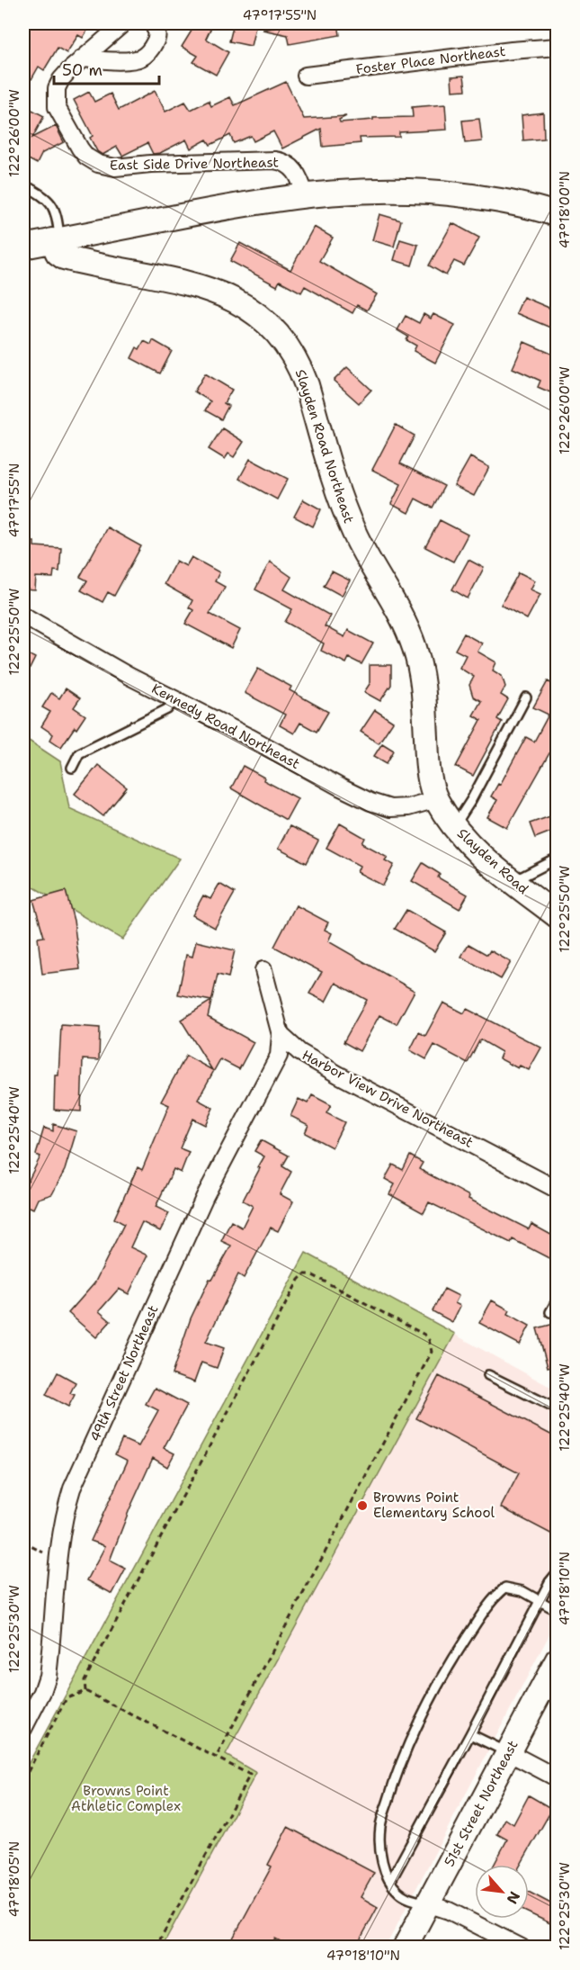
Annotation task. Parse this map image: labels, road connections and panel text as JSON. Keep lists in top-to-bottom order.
{
  "streets": {
    "street": [
      "Foster Place Northeast",
      "East Side Drive Northeast",
      "Slayden Road Northeast",
      "Kennedy Road Northeast",
      "Slayden Road",
      "Harbor View Drive Northeast",
      "49th Street Northeast",
      "51st Street Northeast"
    ]
  },
  "crossings": [
    ["Slayden Road Northeast", "Kennedy Road Northeast"],
    ["Slayden Road Northeast", "Slayden Road"],
    ["Kennedy Road Northeast", "Slayden Road"],
    ["Harbor View Drive Northeast", "49th Street Northeast"]
  ],
  "parks": ["Browns Point Athletic Complex"],
  "places": ["Browns Point Elementary School"],
  "scale_bar": "50 m",
  "north": "bottom right",
  "coordinates": [
    "47°17'55\"N",
    "122°26'00\"W",
    "47°18'00\"N",
    "122°25'50\"W",
    "122°25'40\"W",
    "47°18'10\"N",
    "122°25'30\"W",
    "47°18'05\"N"
  ]
}
